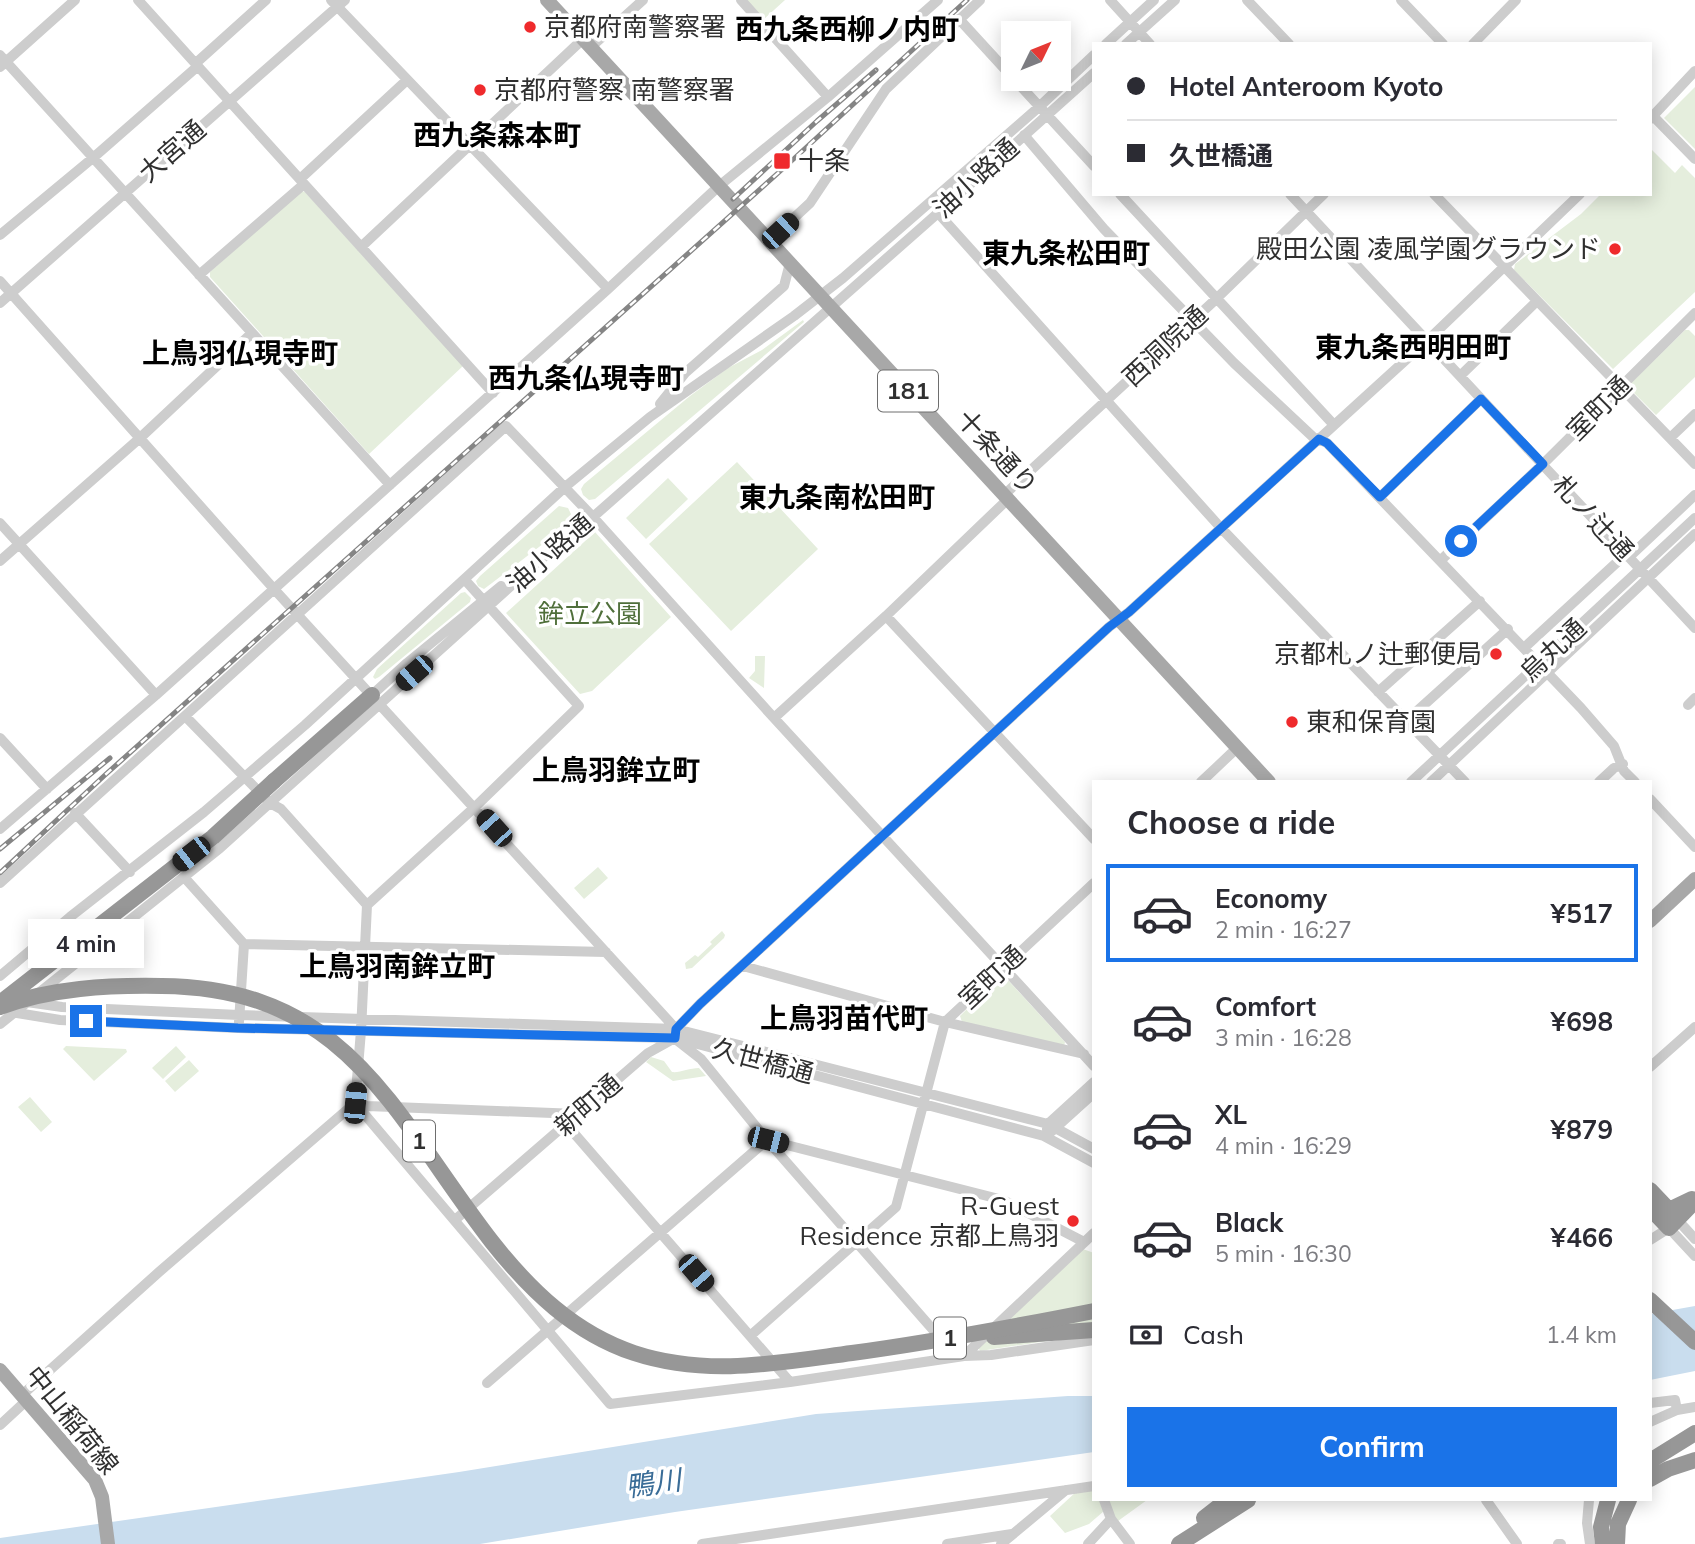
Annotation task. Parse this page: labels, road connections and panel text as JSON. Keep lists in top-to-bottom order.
{
  "streets": {
    "highway": ["1"],
    "main road": ["181", "十条通り", "中山稲荷線"],
    "street": [
      "大宮通",
      "油小路通",
      "西洞院通",
      "室町通",
      "札ノ辻通",
      "烏丸通",
      "久世橋通",
      "新町通"
    ]
  },
  "crossings": [
    ["油小路通", "十条通り"],
    ["西洞院通", "十条通り"],
    ["西洞院通", "札ノ辻通"],
    ["室町通", "札ノ辻通"],
    ["室町通", "久世橋通"],
    ["十条通り", "新町通"],
    ["札ノ辻通", "烏丸通"],
    ["札ノ辻通", "新町通"],
    ["久世橋通", "新町通"],
    ["久世橋通", "1"]
  ],
  "districts": [
    "西九条西柳ノ内町",
    "西九条森本町",
    "東九条松田町",
    "東九条西明田町",
    "上鳥羽仏現寺町",
    "西九条仏現寺町",
    "東九条南松田町",
    "上鳥羽鉾立町",
    "上鳥羽南鉾立町",
    "上鳥羽苗代町"
  ],
  "water": ["鴨川"],
  "parks": ["鉾立公園"],
  "places": {
    "other": [
      "京都府南警察署",
      "京都府警察 南警察署",
      "殿田公園 凌風学園グラウンド",
      "京都札ノ辻郵便局",
      "東和保育園",
      "R-Guest Residence 京都上鳥羽"
    ],
    "transit": ["十条"]
  },
  "north": "top right",
  "page": {
    "banner": ["Hotel Anteroom Kyoto", "久世橋通"],
    "heading": "Choose a ride",
    "list": [
      {
        "name": "Economy",
        "note": "2 min · 16:27",
        "value": "¥517"
      },
      {
        "name": "Comfort",
        "note": "3 min · 16:28",
        "value": "¥698"
      },
      {
        "name": "XL",
        "note": "4 min · 16:29",
        "value": "¥879"
      },
      {
        "name": "Black",
        "note": "5 min · 16:30",
        "value": "¥466"
      }
    ],
    "bubble": "4 min",
    "pay": ["Cash", "1.4 km"],
    "buttons": "Confirm"
  }
}
